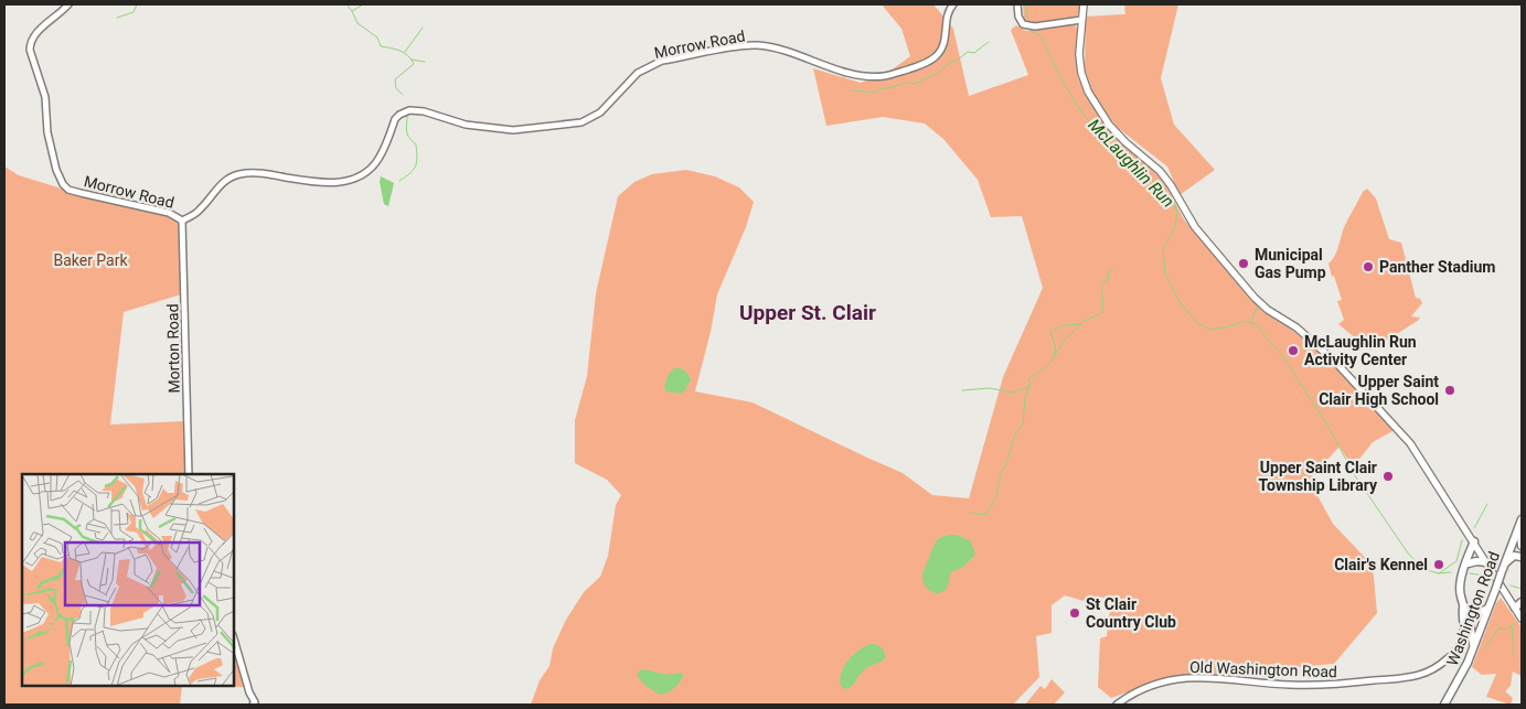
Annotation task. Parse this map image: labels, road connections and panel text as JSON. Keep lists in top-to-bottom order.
{
  "streets": {
    "main road": ["Washington Road"],
    "street": ["Morrow Road", "Morton Road", "Old Washington Road"]
  },
  "crossings": [
    ["Morrow Road", "Morton Road"]
  ],
  "districts": ["Upper St. Clair"],
  "water": ["McLaughlin Run"],
  "parks": ["Baker Park"],
  "places": [
    "Municipal Gas Pump",
    "Panther Stadium",
    "McLaughlin Run Activity Center",
    "Upper Saint Clair High School",
    "Upper Saint Clair Township Library",
    "Clair's Kennel",
    "St Clair Country Club"
  ]
}
